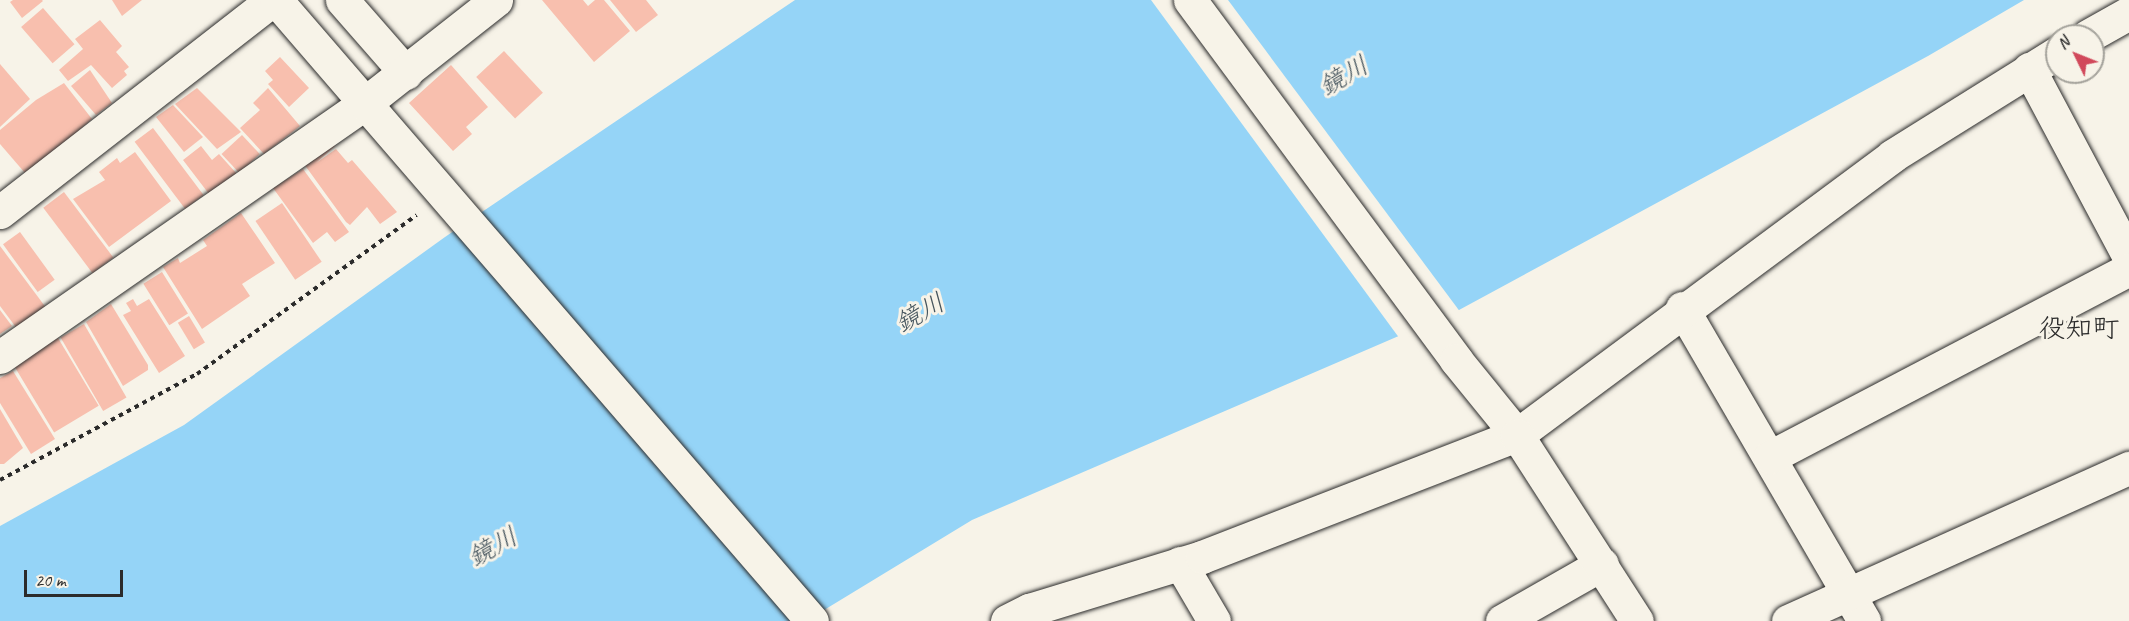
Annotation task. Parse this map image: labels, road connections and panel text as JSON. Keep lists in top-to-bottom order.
{
  "districts": ["役知町"],
  "water": ["鏡川"],
  "scale_bar": "20 m",
  "north": "top left"
}
